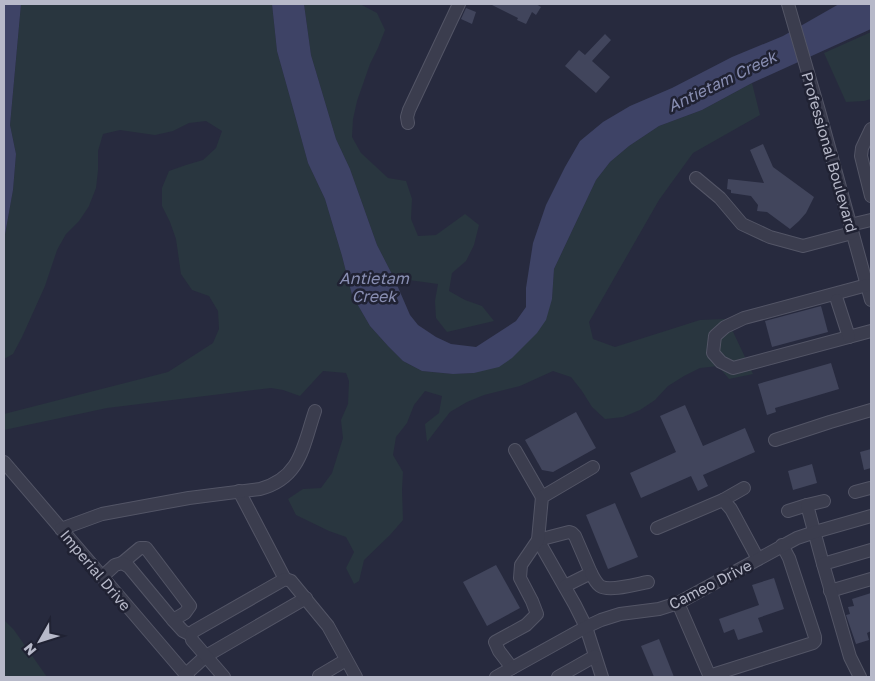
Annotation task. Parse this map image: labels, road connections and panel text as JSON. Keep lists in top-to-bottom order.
{
  "streets": {
    "street": ["Professional Boulevard", "Imperial Drive", "Cameo Drive"]
  },
  "water": ["Antietam Creek"],
  "north": "bottom left"
}
